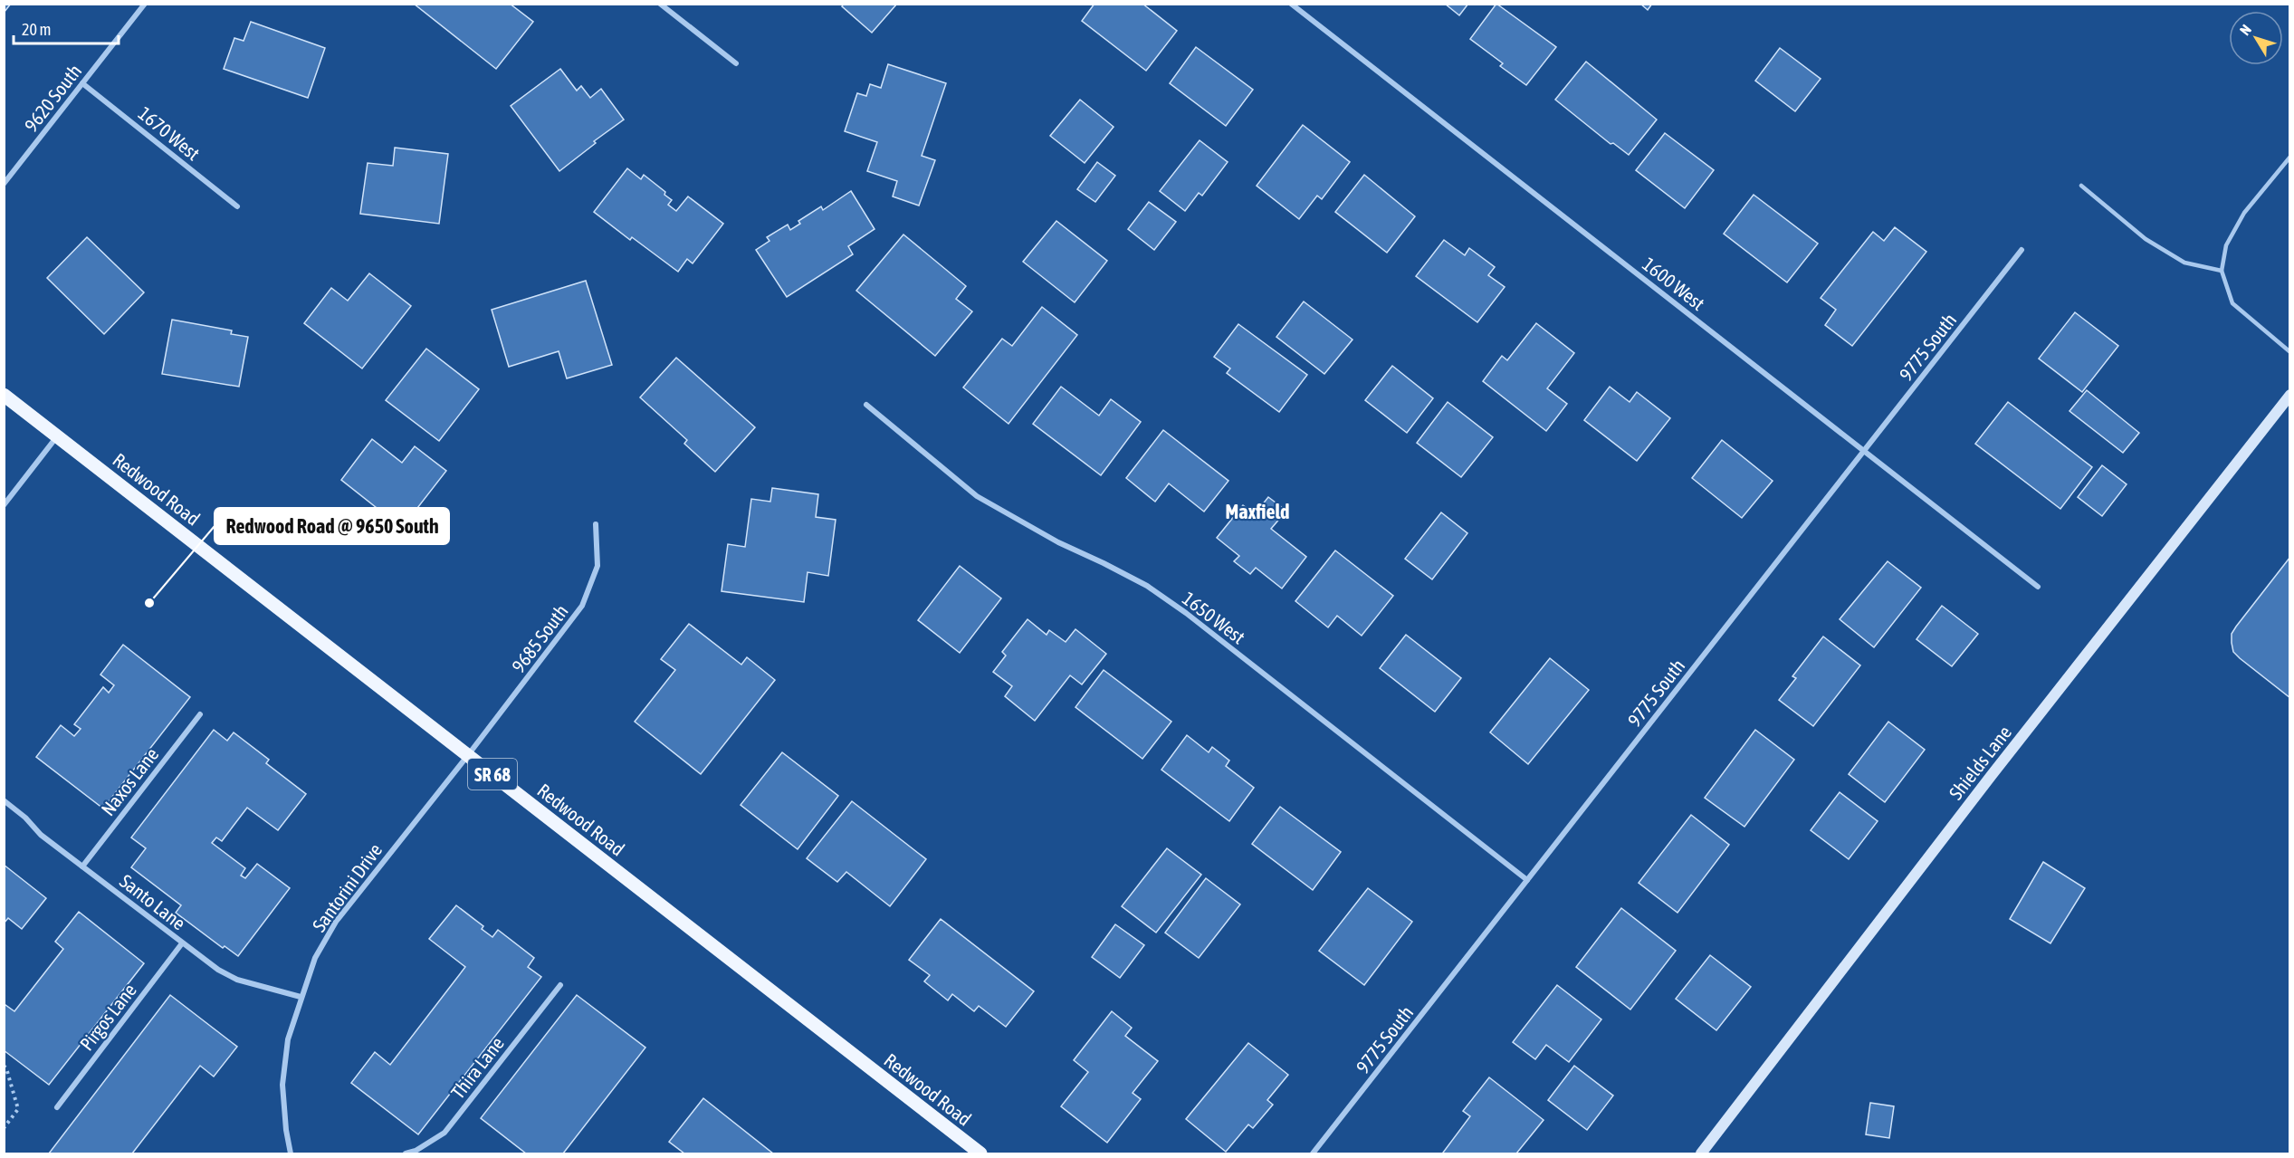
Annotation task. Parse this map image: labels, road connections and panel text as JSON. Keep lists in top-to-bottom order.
{
  "streets": {
    "main road": ["Redwood Road", "Shields Lane", "SR 68"],
    "street": [
      "9620 South",
      "1670 West",
      "1600 West",
      "9775 South",
      "1650 West",
      "9685 South",
      "Naxos Lane",
      "Santorini Drive",
      "Santo Lane",
      "Pirgos Lane",
      "Thira Lane"
    ]
  },
  "crossings": [
    ["9620 South", "1670 West"],
    ["1600 West", "9775 South"],
    ["9775 South", "1650 West"],
    ["Redwood Road", "9685 South"],
    ["Redwood Road", "Santorini Drive"],
    ["9685 South", "Santorini Drive"],
    ["Naxos Lane", "Santo Lane"],
    ["Santorini Drive", "Santo Lane"],
    ["Santo Lane", "Pirgos Lane"]
  ],
  "districts": ["Maxfield"],
  "places": ["Redwood Road @ 9650 South"],
  "scale_bar": "20 m",
  "north": "top left"
}
